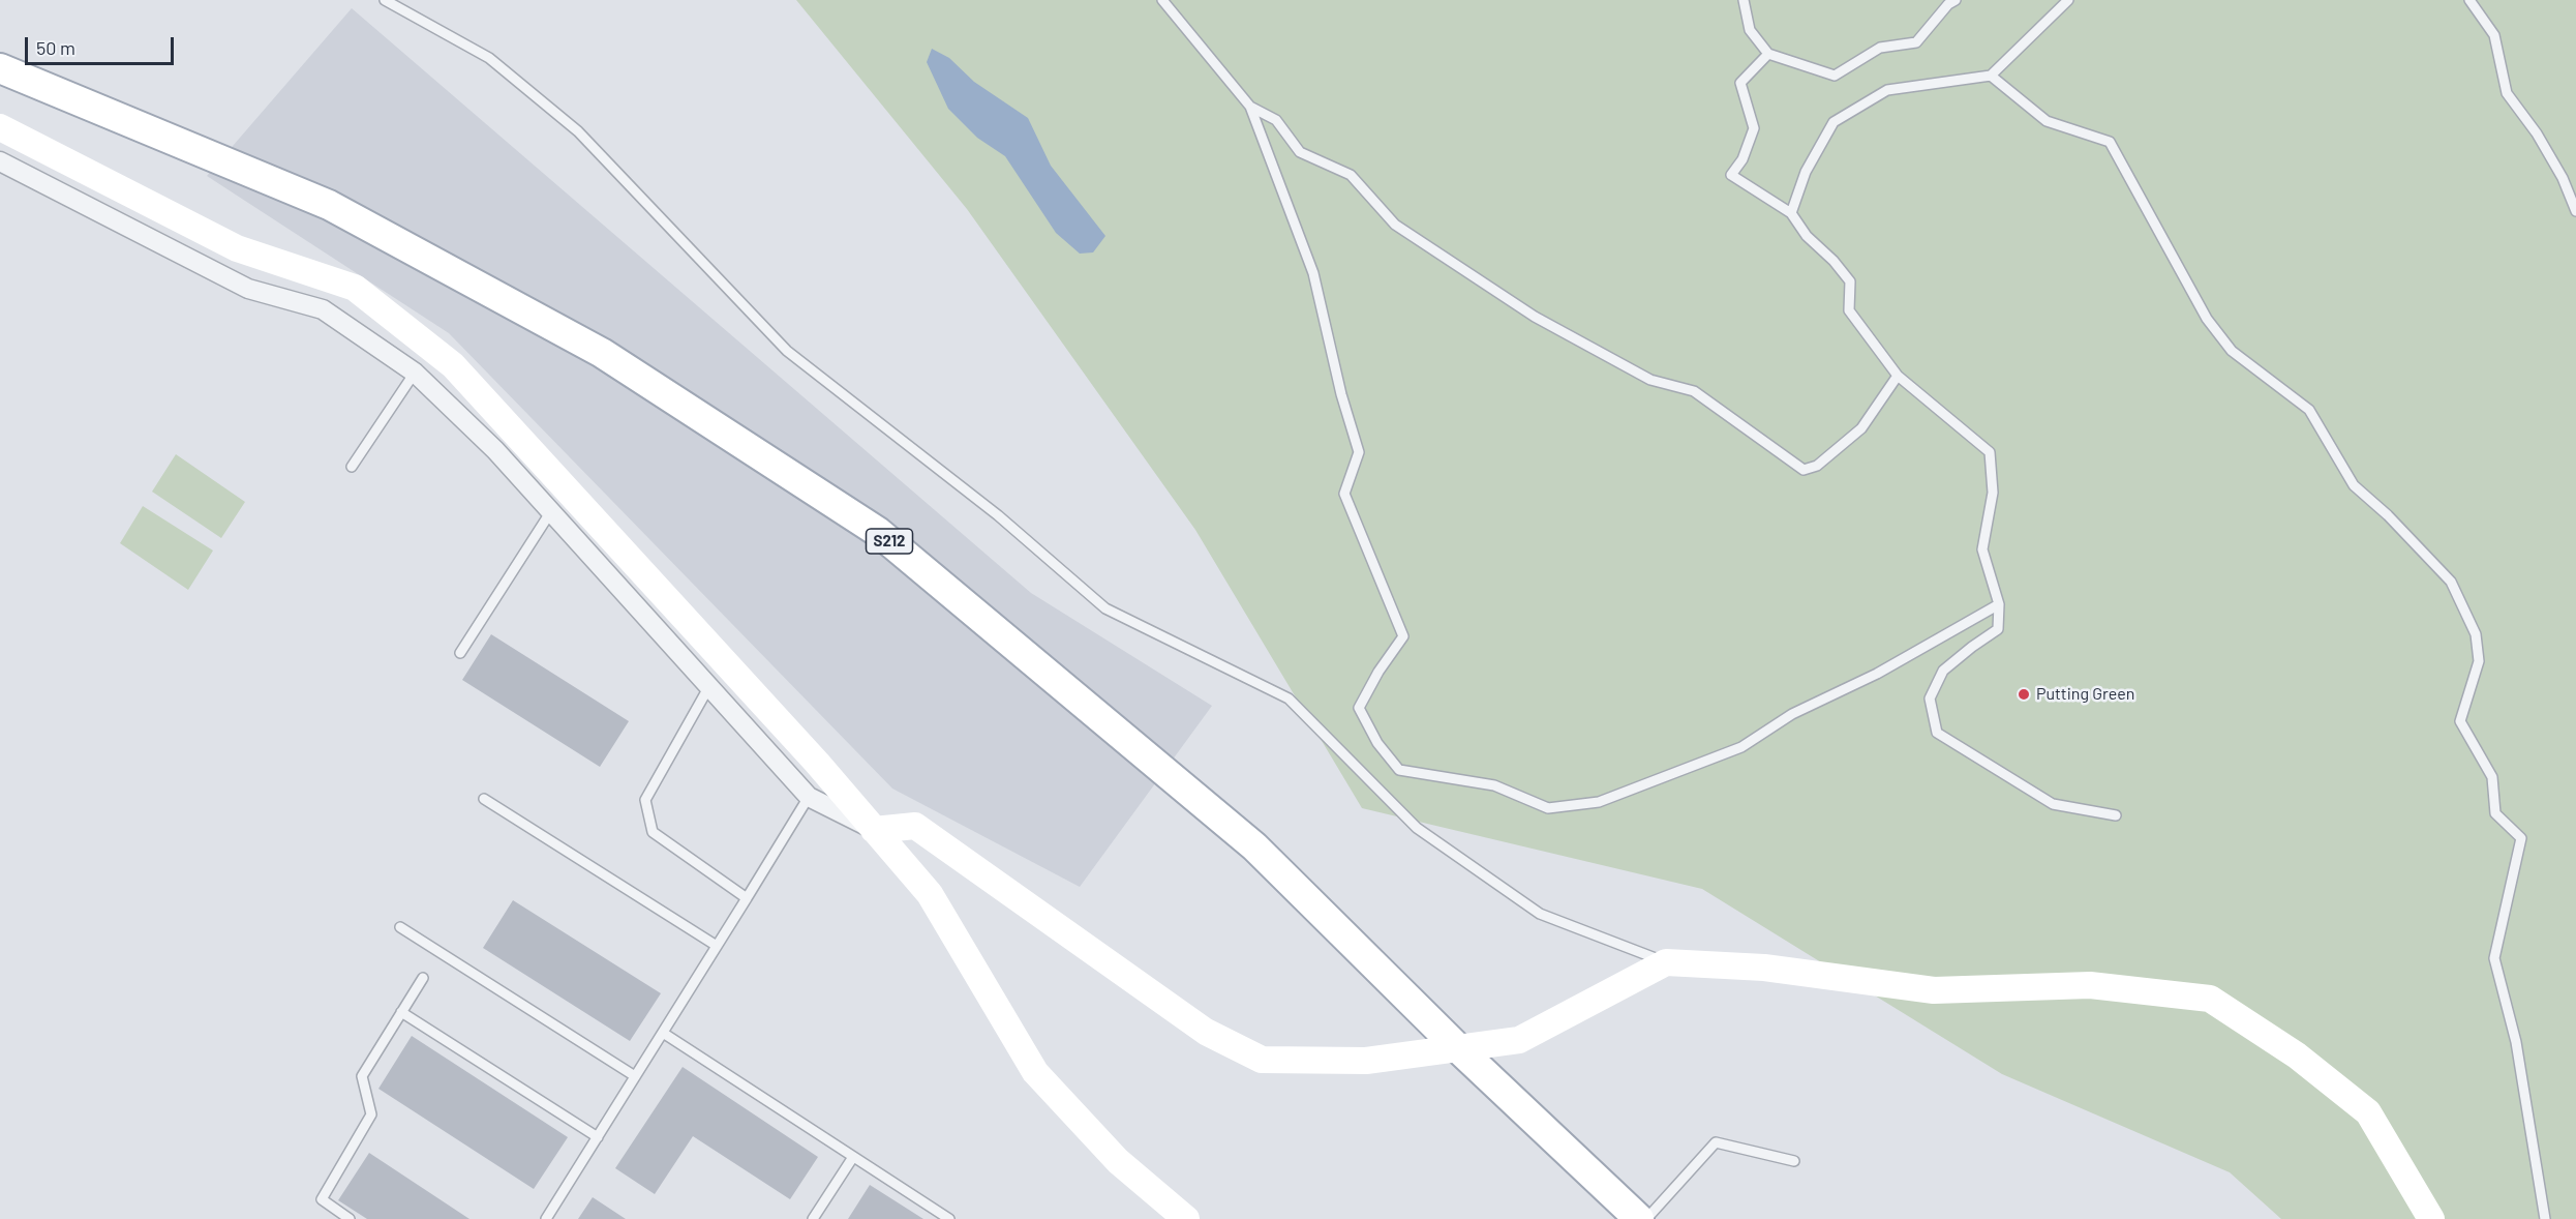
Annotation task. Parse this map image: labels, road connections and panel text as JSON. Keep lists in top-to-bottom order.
{
  "streets": {
    "main road": ["S212"]
  },
  "places": ["Putting Green"],
  "scale_bar": "50 m"
}
